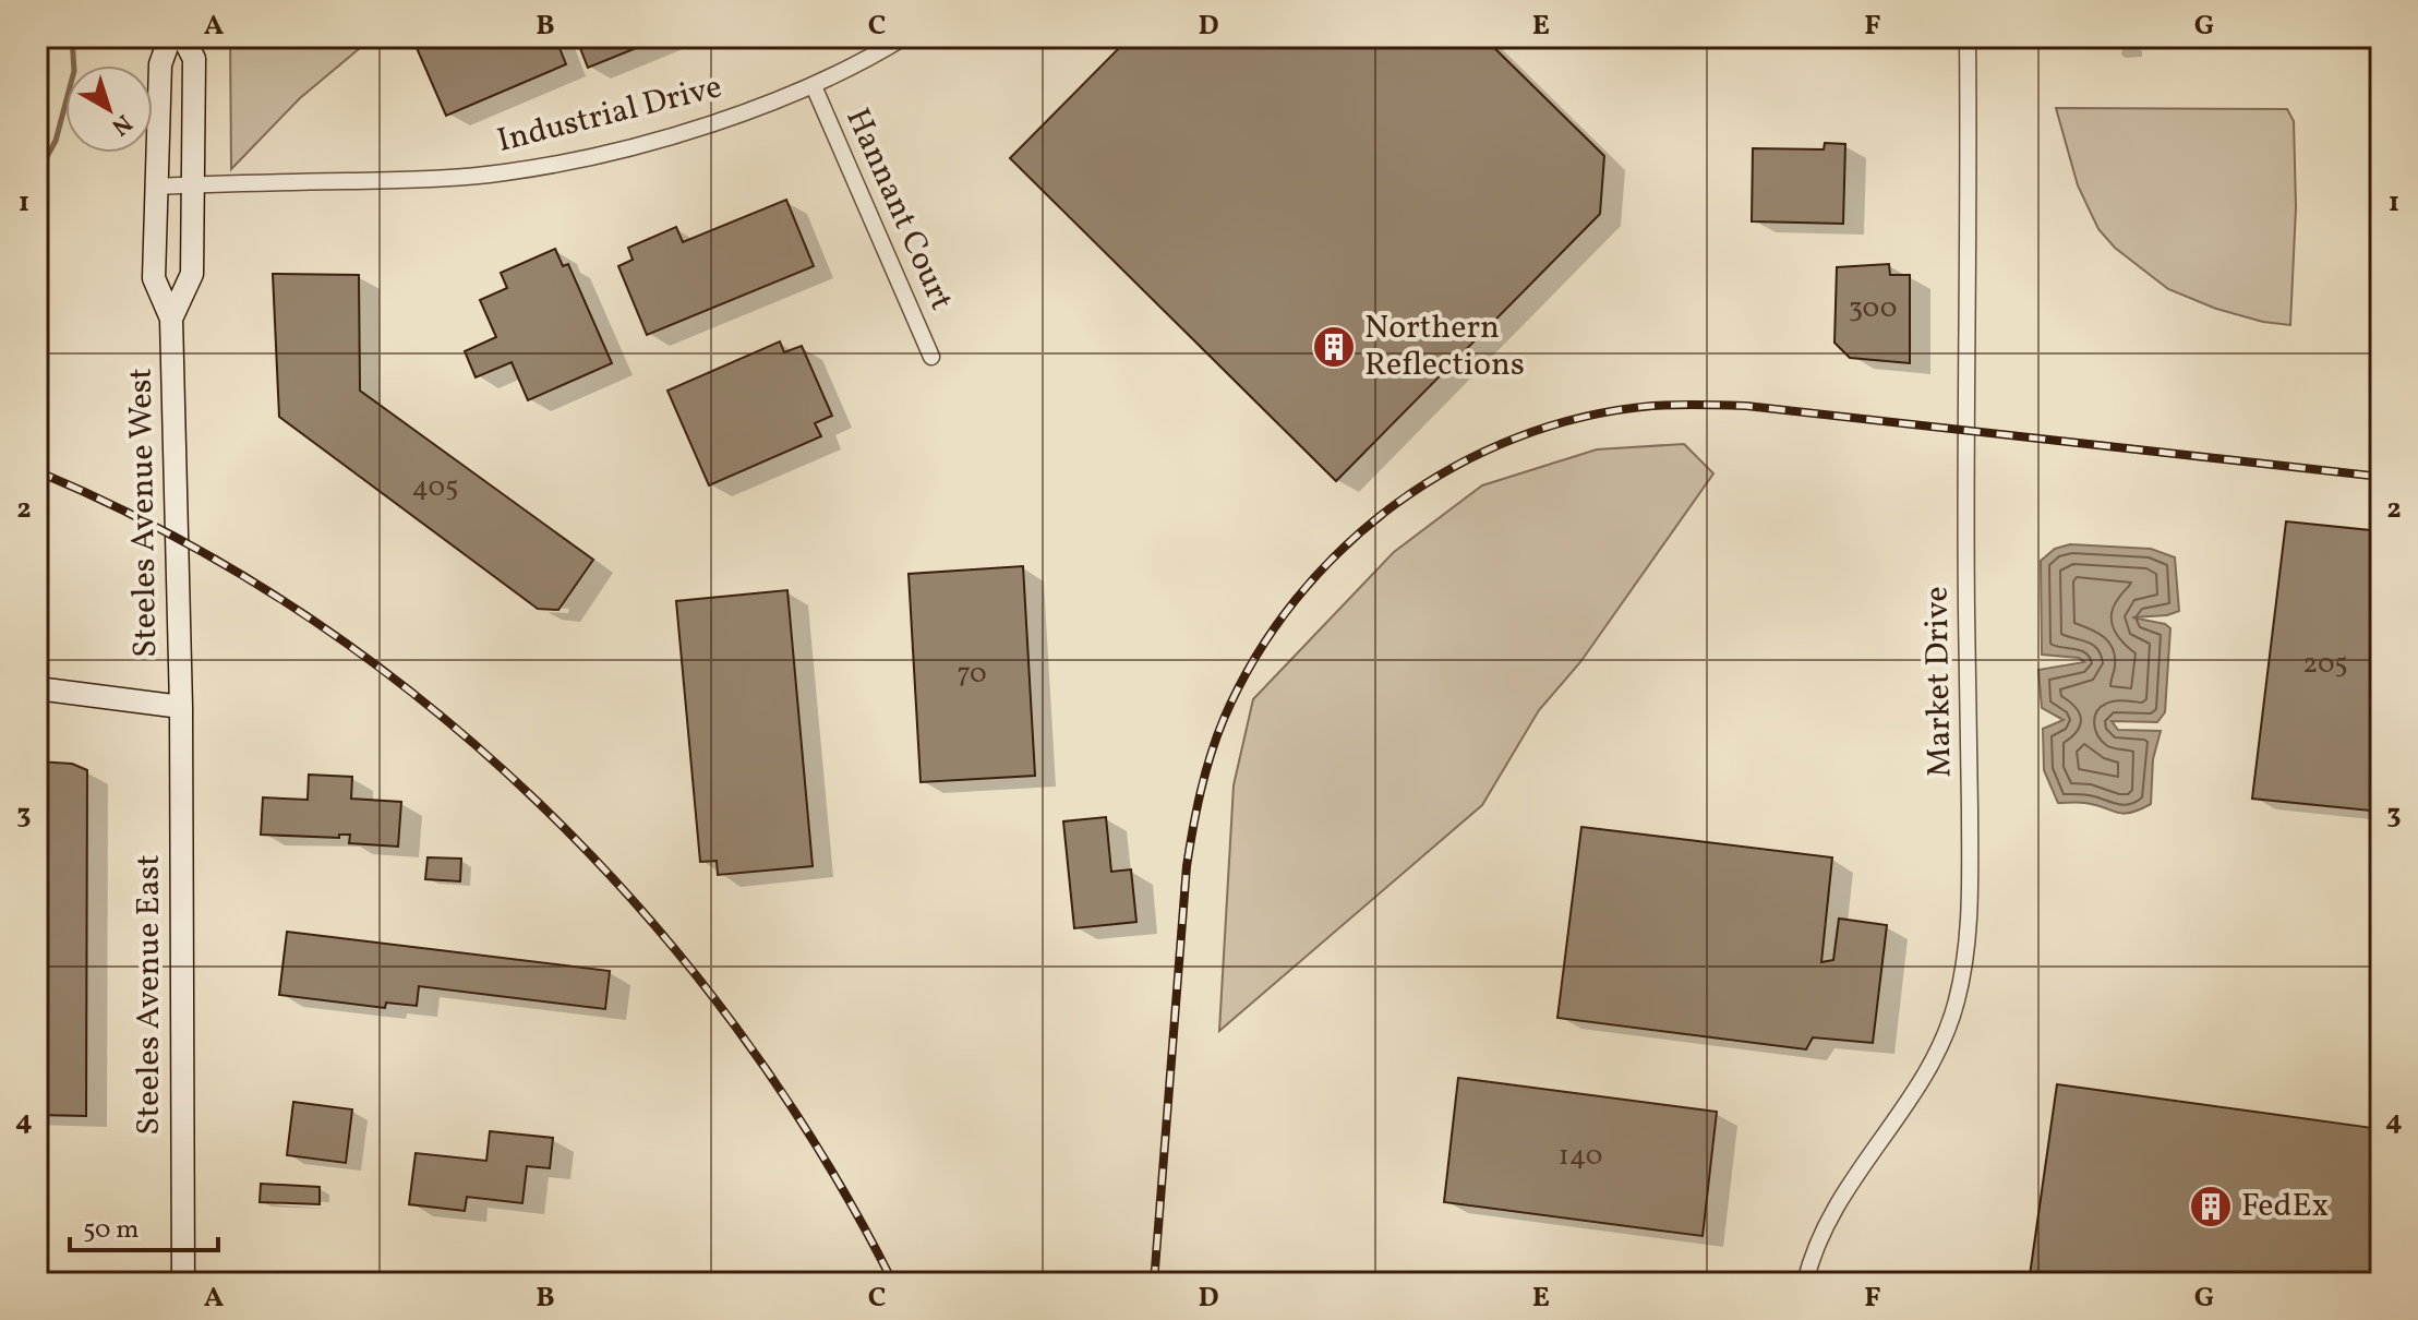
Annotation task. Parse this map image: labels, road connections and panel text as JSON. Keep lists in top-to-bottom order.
{
  "streets": {
    "main road": ["Steeles Avenue West", "Steeles Avenue East"],
    "street": ["Industrial Drive", "Hannant Court", "Market Drive"]
  },
  "crossings": [
    ["Industrial Drive", "Hannant Court"],
    ["Industrial Drive", "Steeles Avenue West"],
    ["Steeles Avenue West", "Steeles Avenue East"]
  ],
  "places": {
    "building": ["Northern Reflections", "FedEx"]
  },
  "house_numbers": [
    "300",
    "405",
    "205",
    "70",
    "140"
  ],
  "scale_bar": "50 m",
  "north": "bottom right",
  "grid": {
    "columns": [
      "A",
      "B",
      "C",
      "D",
      "E",
      "F",
      "G"
    ],
    "rows": [
      "1",
      "2",
      "3",
      "4"
    ]
  }
}
